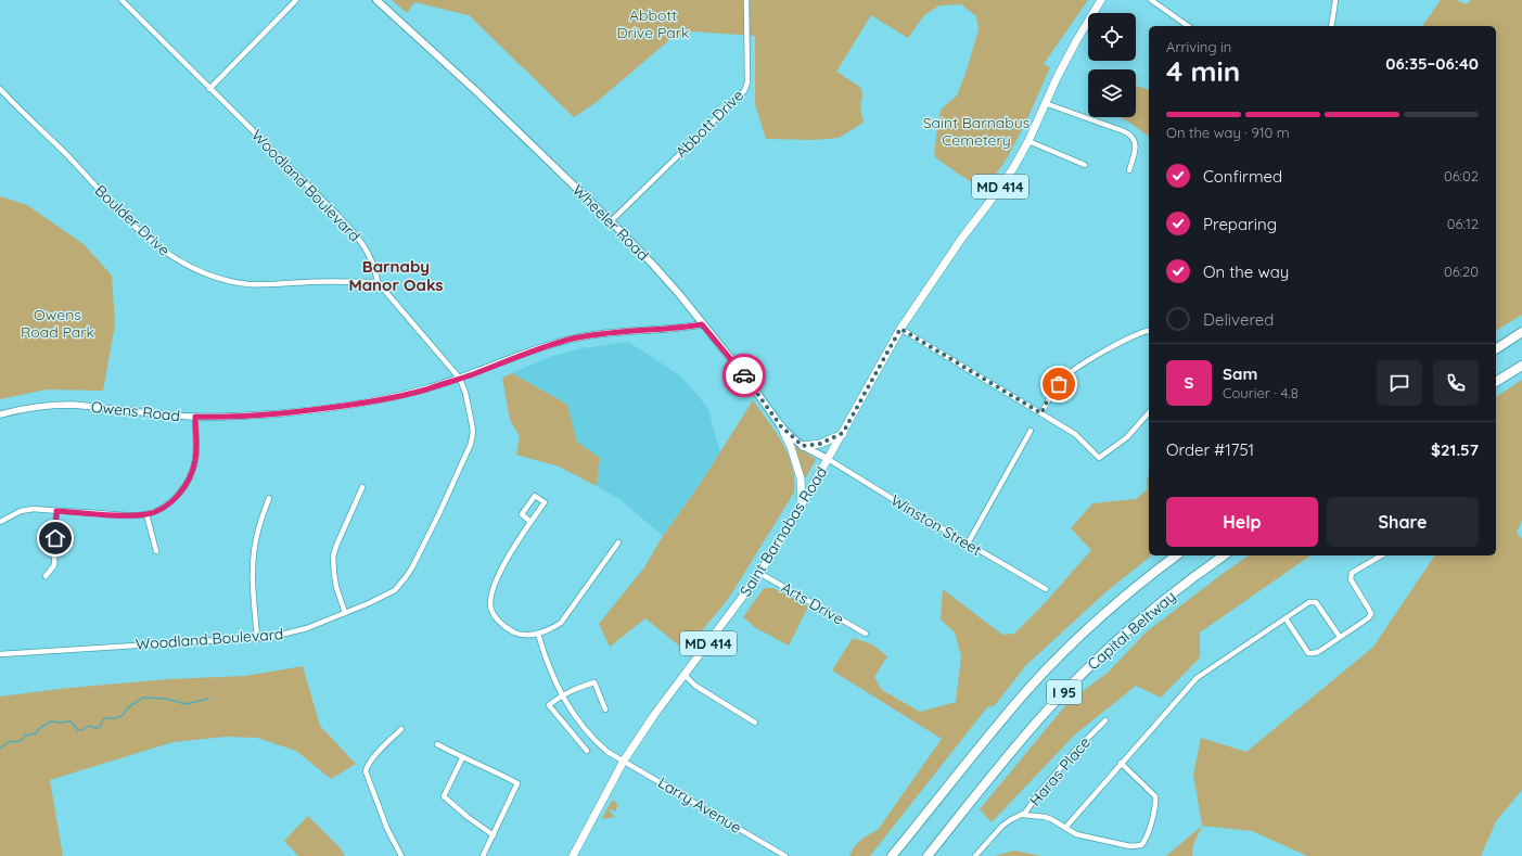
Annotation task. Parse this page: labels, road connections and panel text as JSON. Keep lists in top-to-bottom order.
{
  "streets": {
    "highway": ["Capital Beltway", "I 95"],
    "main road": ["MD 414", "Wheeler Road", "Saint Barnabas Road"],
    "street": [
      "Abbott Drive",
      "Woodland Boulevard",
      "Boulder Drive",
      "Owens Road",
      "Winston Street",
      "Arts Drive",
      "Haras Place",
      "Larry Avenue"
    ]
  },
  "crossings": [
    ["Abbott Drive", "Wheeler Road"],
    ["Woodland Boulevard", "Boulder Drive"],
    ["Woodland Boulevard", "Owens Road"],
    ["Wheeler Road", "Owens Road"],
    ["Wheeler Road", "Winston Street"],
    ["Wheeler Road", "Saint Barnabas Road"],
    ["Winston Street", "Saint Barnabas Road"],
    ["Saint Barnabas Road", "Arts Drive"],
    ["Saint Barnabas Road", "Larry Avenue"]
  ],
  "districts": ["Barnaby Manor Oaks"],
  "parks": ["Abbott Drive Park", "Saint Barnabus Cemetery", "Owens Road Park"],
  "page": {
    "heading": ["4 min", "Arriving in", "06:35–06:40"],
    "panel": [
      "Sam",
      "Courier · 4.8",
      "Order #1751",
      "$21.57"
    ],
    "bar": "On the way · 910 m",
    "list": [
      ["Confirmed", "06:02"],
      ["Preparing", "06:12"],
      ["On the way", "06:20"],
      "Delivered"
    ],
    "round": "S",
    "buttons": ["Help", "Share"]
  }
}
